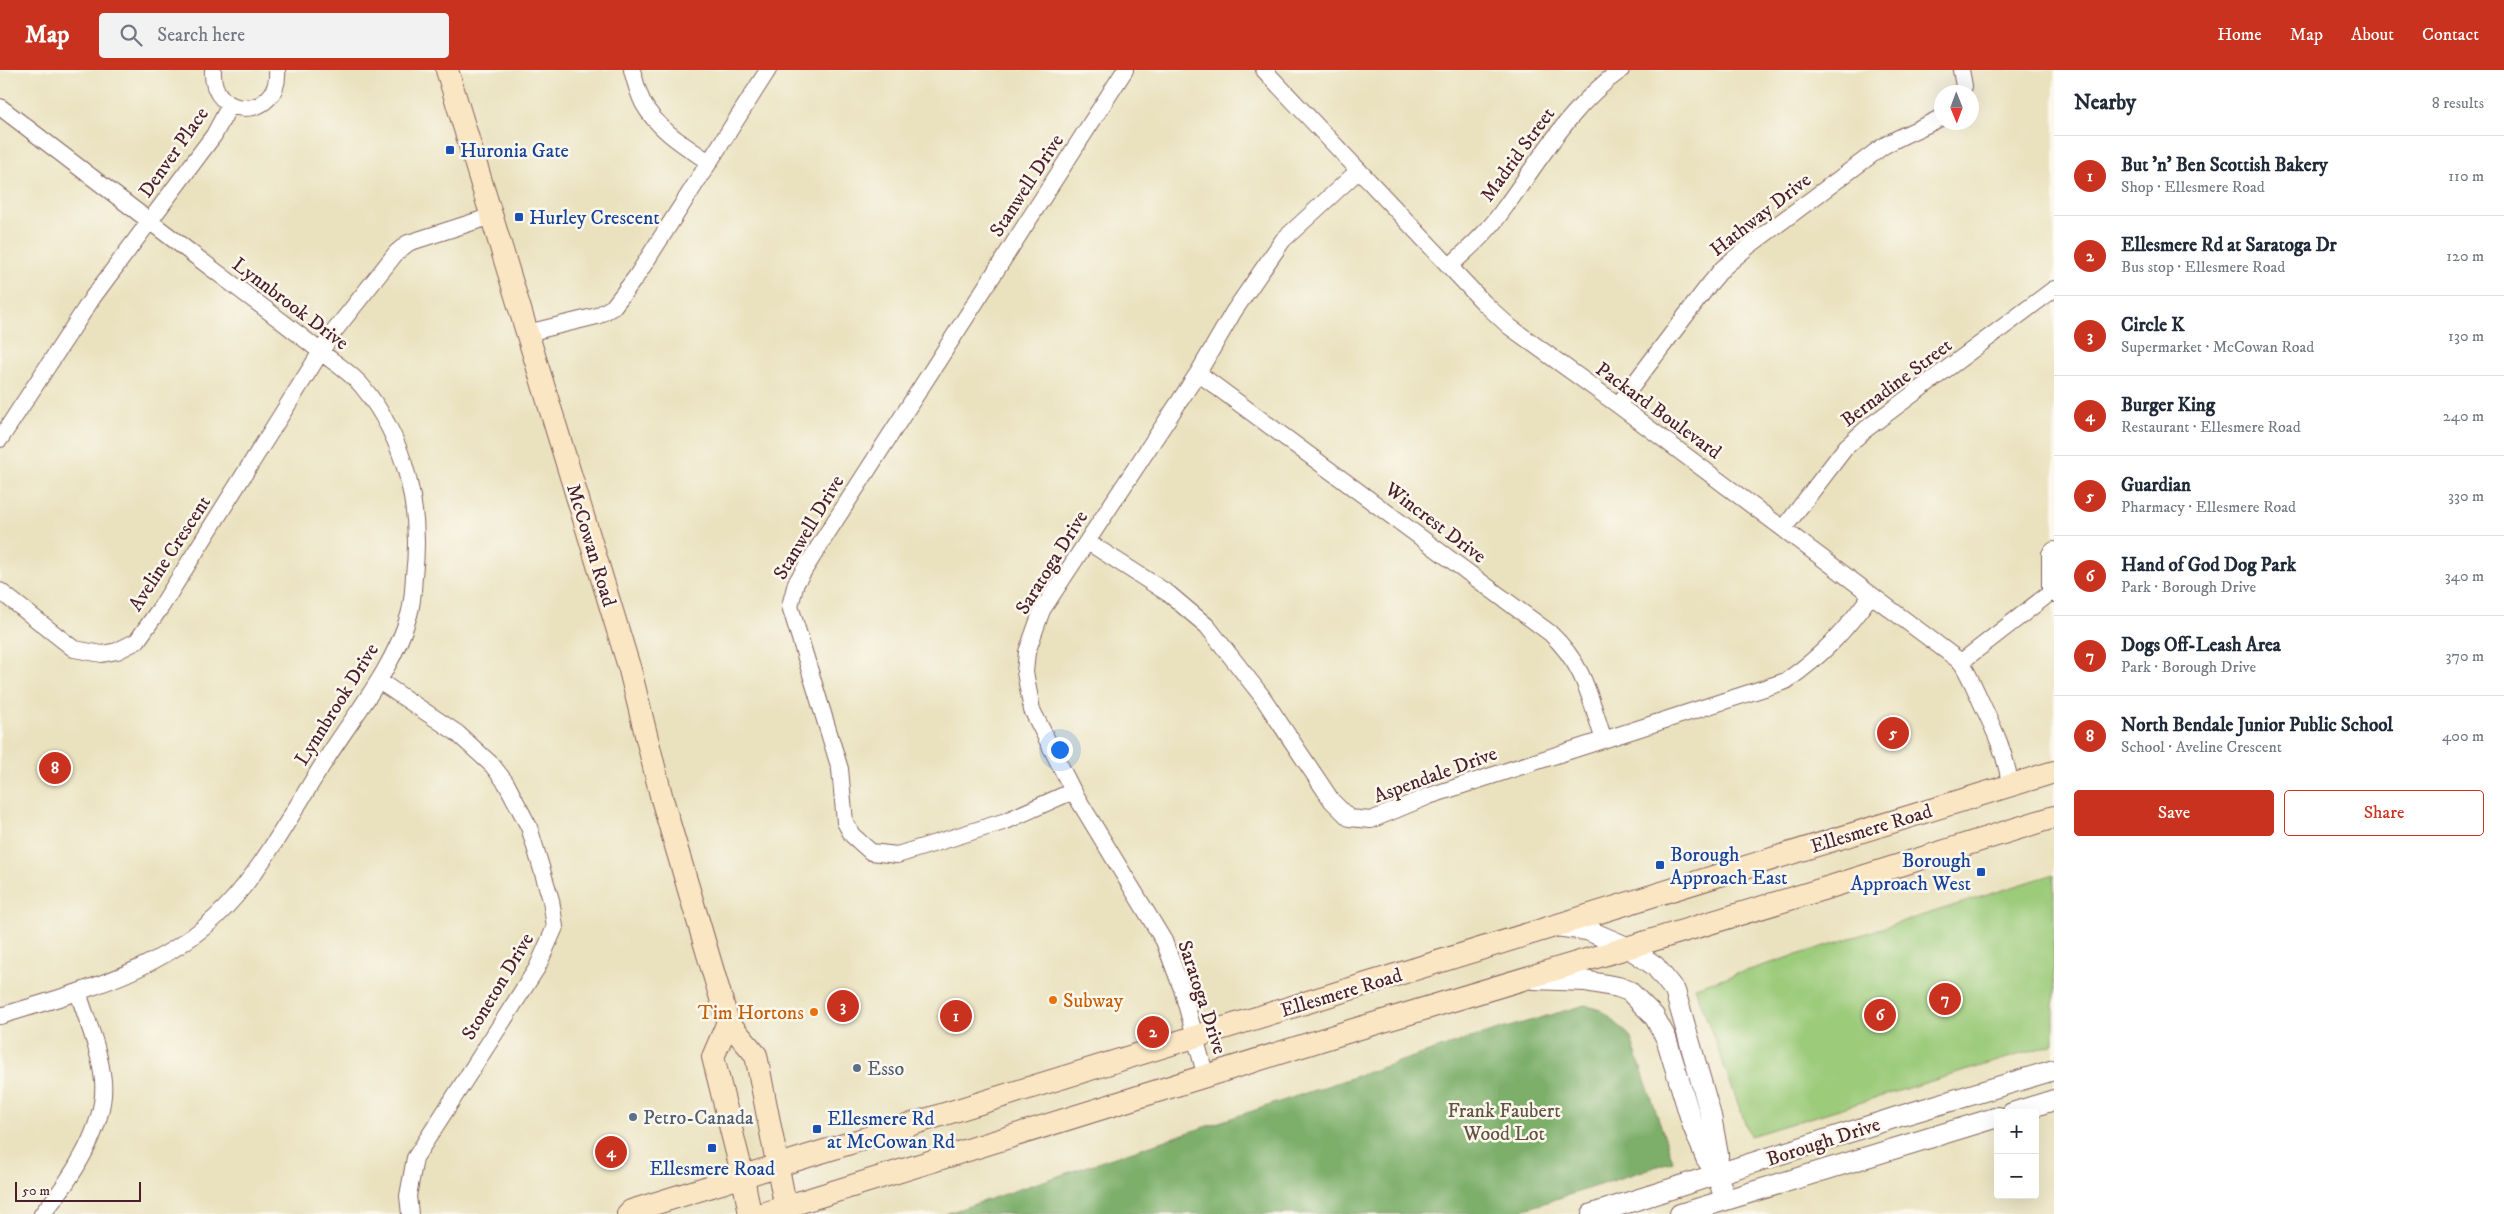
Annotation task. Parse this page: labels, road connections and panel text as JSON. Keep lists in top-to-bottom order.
{
  "streets": {
    "main road": ["McCowan Road", "Ellesmere Road"],
    "street": [
      "Denver Place",
      "Madrid Street",
      "Stanwell Drive",
      "Hathway Drive",
      "Lynnbrook Drive",
      "Bernadine Street",
      "Packard Boulevard",
      "Wincrest Drive",
      "Aveline Crescent",
      "Saratoga Drive",
      "Aspendale Drive",
      "Stoneton Drive",
      "Borough Drive"
    ]
  },
  "crossings": [
    ["Denver Place", "Lynnbrook Drive"],
    ["Madrid Street", "Packard Boulevard"],
    ["Stanwell Drive", "Saratoga Drive"],
    ["Hathway Drive", "Packard Boulevard"],
    ["Lynnbrook Drive", "Aveline Crescent"],
    ["Lynnbrook Drive", "Stoneton Drive"],
    ["Bernadine Street", "Packard Boulevard"],
    ["Packard Boulevard", "Saratoga Drive"],
    ["Packard Boulevard", "Aspendale Drive"],
    ["Packard Boulevard", "Ellesmere Road"],
    ["Wincrest Drive", "Saratoga Drive"],
    ["Wincrest Drive", "Aspendale Drive"],
    ["McCowan Road", "Ellesmere Road"],
    ["Saratoga Drive", "Aspendale Drive"],
    ["Saratoga Drive", "Ellesmere Road"]
  ],
  "parks": ["Frank Faubert Wood Lot"],
  "places": {
    "transit": [
      "Huronia Gate",
      "Hurley Crescent",
      "Borough Approach East",
      "Borough Approach West",
      "Ellesmere Rd at McCowan Rd",
      "Ellesmere Road"
    ],
    "other": [
      "Subway",
      "Tim Hortons",
      "Esso",
      "Petro-Canada"
    ]
  },
  "scale_bar": "50 m",
  "north": "bottom",
  "page": {
    "header": "Map",
    "search": "Search here",
    "nav": [
      "Home",
      "Map",
      "About",
      "Contact"
    ],
    "heading": ["Nearby", "8 results"],
    "list": [
      {
        "mark": "1",
        "name": "But 'n' Ben Scottish Bakery",
        "note": "Shop · Ellesmere Road",
        "value": "110 m"
      },
      {
        "mark": "2",
        "name": "Ellesmere Rd at Saratoga Dr",
        "note": "Bus stop · Ellesmere Road",
        "value": "120 m"
      },
      {
        "mark": "3",
        "name": "Circle K",
        "note": "Supermarket · McCowan Road",
        "value": "130 m"
      },
      {
        "mark": "4",
        "name": "Burger King",
        "note": "Restaurant · Ellesmere Road",
        "value": "240 m"
      },
      {
        "mark": "5",
        "name": "Guardian",
        "note": "Pharmacy · Ellesmere Road",
        "value": "330 m"
      },
      {
        "mark": "6",
        "name": "Hand of God Dog Park",
        "note": "Park · Borough Drive",
        "value": "340 m"
      },
      {
        "mark": "7",
        "name": "Dogs Off-Leash Area",
        "note": "Park · Borough Drive",
        "value": "370 m"
      },
      {
        "mark": "8",
        "name": "North Bendale Junior Public School",
        "note": "School · Aveline Crescent",
        "value": "400 m"
      }
    ],
    "pins": [
      "5",
      "8",
      "7",
      "3",
      "6",
      "1",
      "2",
      "4"
    ],
    "buttons": ["Save", "Share"],
    "map_buttons": ["+", "−"],
    "scale": "50 m"
  }
}
